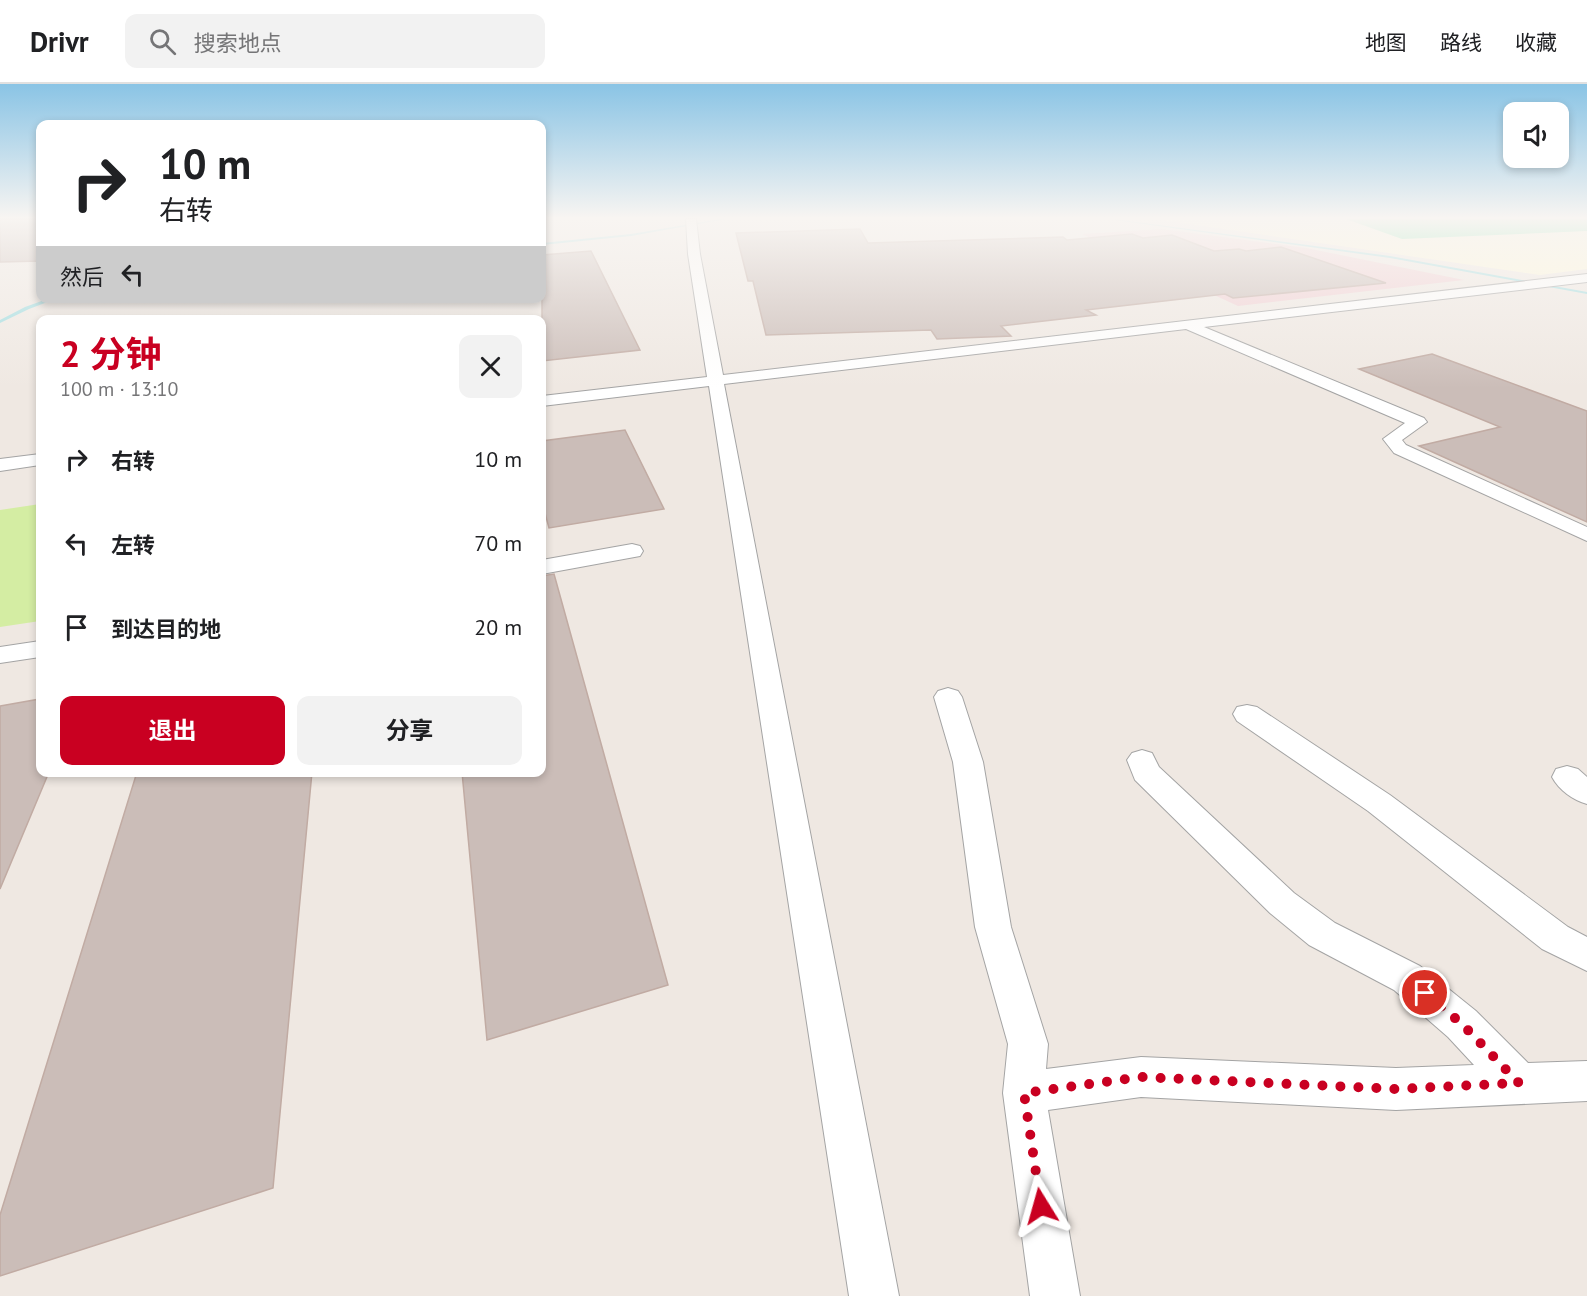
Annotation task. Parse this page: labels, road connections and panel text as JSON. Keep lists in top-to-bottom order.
{
  "page": {
    "header": "Drivr",
    "search": "搜索地点",
    "nav": ["地图", "路线", "收藏"],
    "turn": ["10 m", "右转"],
    "then": "然后",
    "heading": ["2 分钟", "100 m · 13:10"],
    "list": [
      {
        "name": "右转",
        "value": "10 m"
      },
      {
        "name": "左转",
        "value": "70 m"
      },
      {
        "name": "到达目的地",
        "value": "20 m"
      }
    ],
    "buttons": ["退出", "分享"]
  }
}
